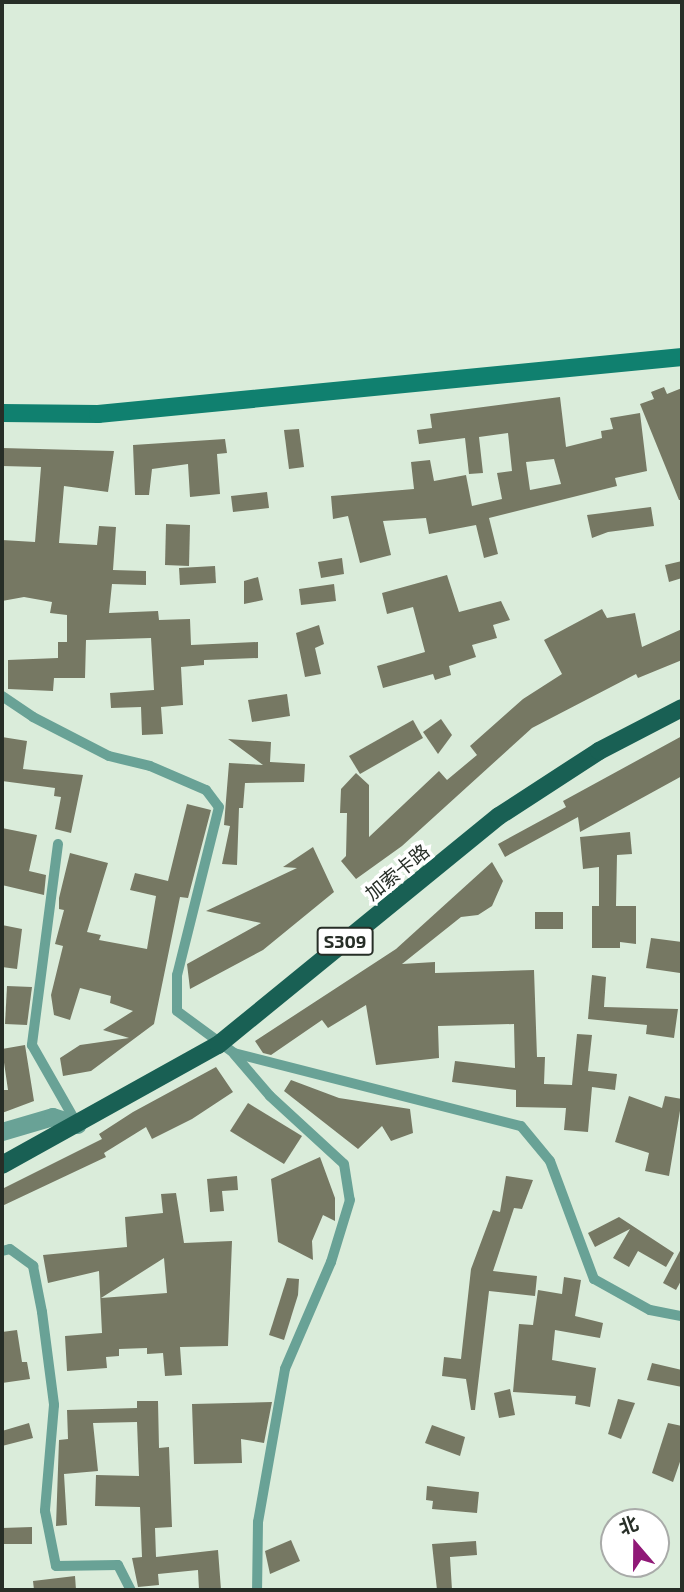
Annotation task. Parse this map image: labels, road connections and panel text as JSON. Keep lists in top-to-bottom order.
{
  "streets": {
    "main road": ["加索卡路", "S309"]
  },
  "north": "top"
}
